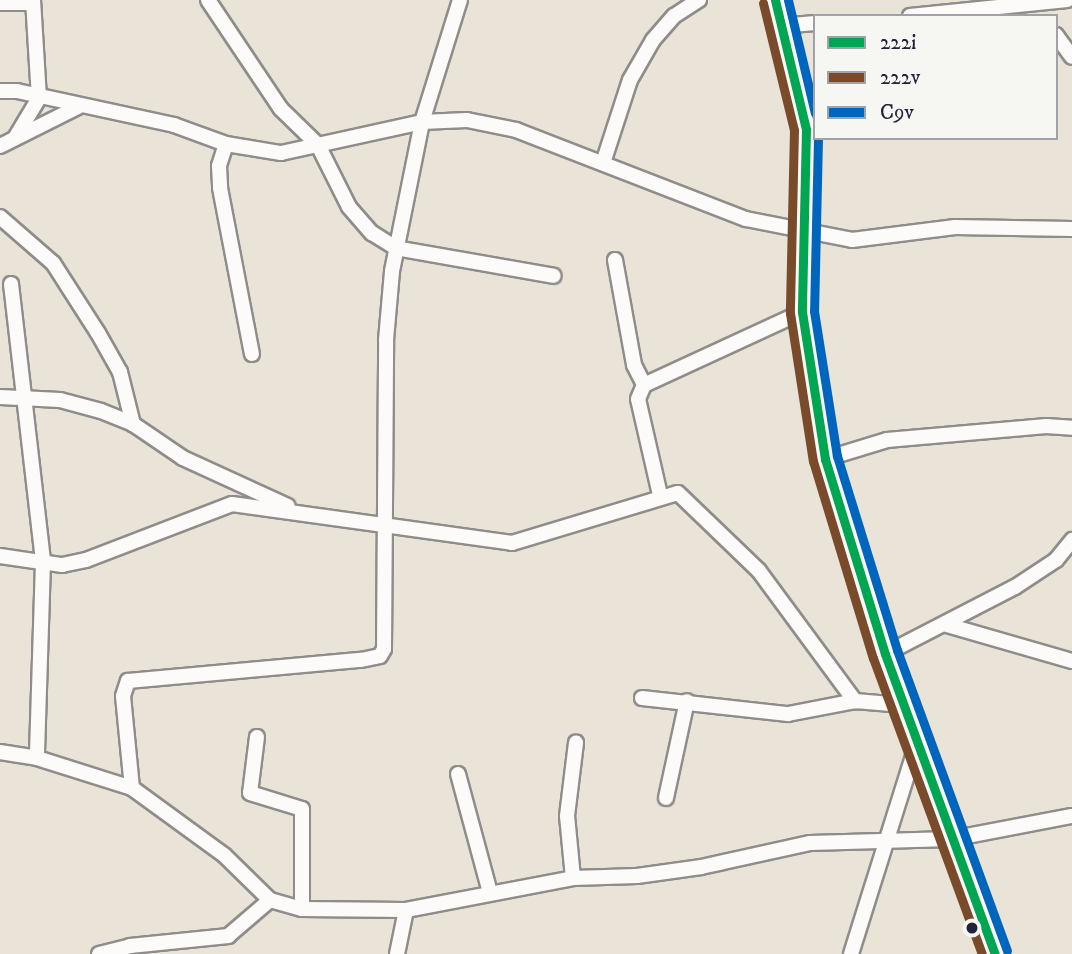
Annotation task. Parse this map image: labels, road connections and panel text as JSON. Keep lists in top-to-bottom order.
{
  "lines": ["transit line 222i", "transit line C9v", "transit line 222v"],
  "legend": ["222i", "222v", "C9v"]
}
